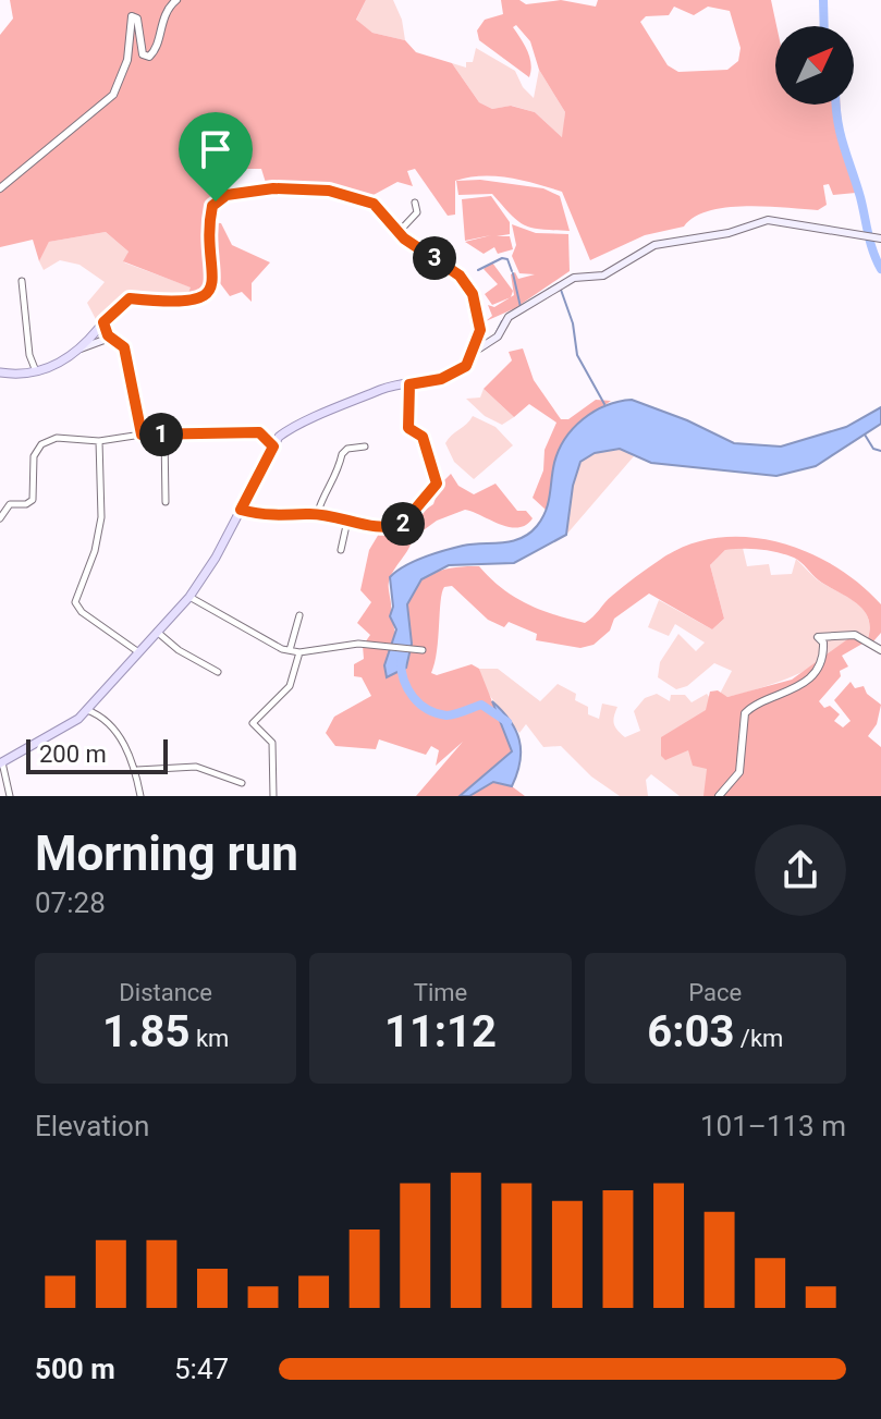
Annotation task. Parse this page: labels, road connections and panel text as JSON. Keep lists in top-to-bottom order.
{
  "scale_bar": "200 m",
  "north": "top right",
  "page": {
    "pins": ["3", "1", "2"],
    "scale": "200 m",
    "heading": ["Morning run", "07:28"],
    "stats": [
      ["Distance", "1.85 km"],
      ["Time", "11:12"],
      ["Pace", "6:03 /km"]
    ],
    "chart": ["Elevation", "101–113 m"],
    "list": [
      {
        "name": "500 m",
        "note": "5:47"
      }
    ]
  }
}
